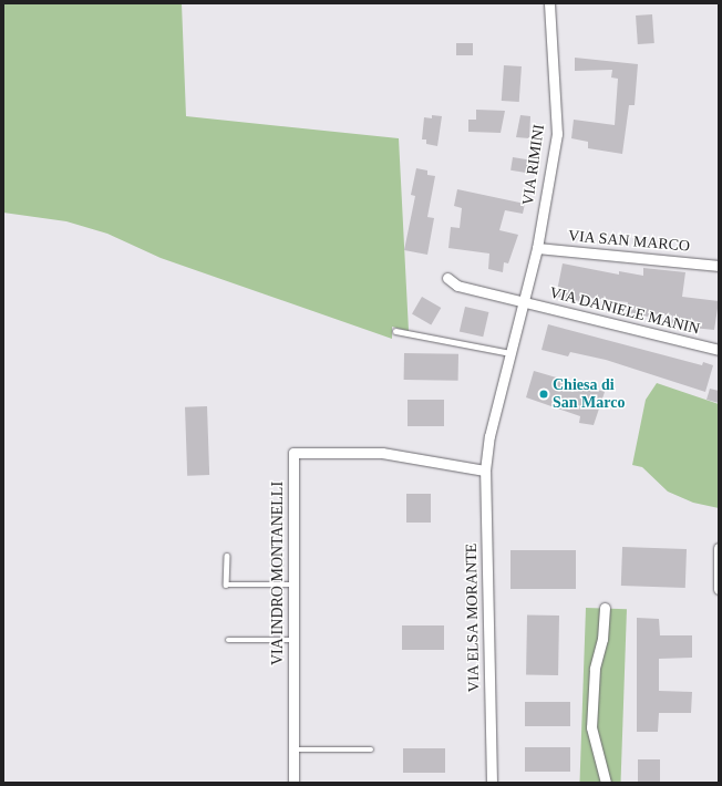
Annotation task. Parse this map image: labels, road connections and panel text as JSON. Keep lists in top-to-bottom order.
{
  "streets": {
    "street": [
      "VIA RIMINI",
      "VIA SAN MARCO",
      "VIA DANIELE MANIN",
      "VIA INDRO MONTANELLI",
      "VIA ELSA MORANTE"
    ]
  },
  "crossings": [
    ["VIA RIMINI", "VIA SAN MARCO"],
    ["VIA RIMINI", "VIA DANIELE MANIN"],
    ["VIA RIMINI", "VIA ELSA MORANTE"],
    ["VIA INDRO MONTANELLI", "VIA ELSA MORANTE"]
  ],
  "places": ["Chiesa di San Marco"]
}
